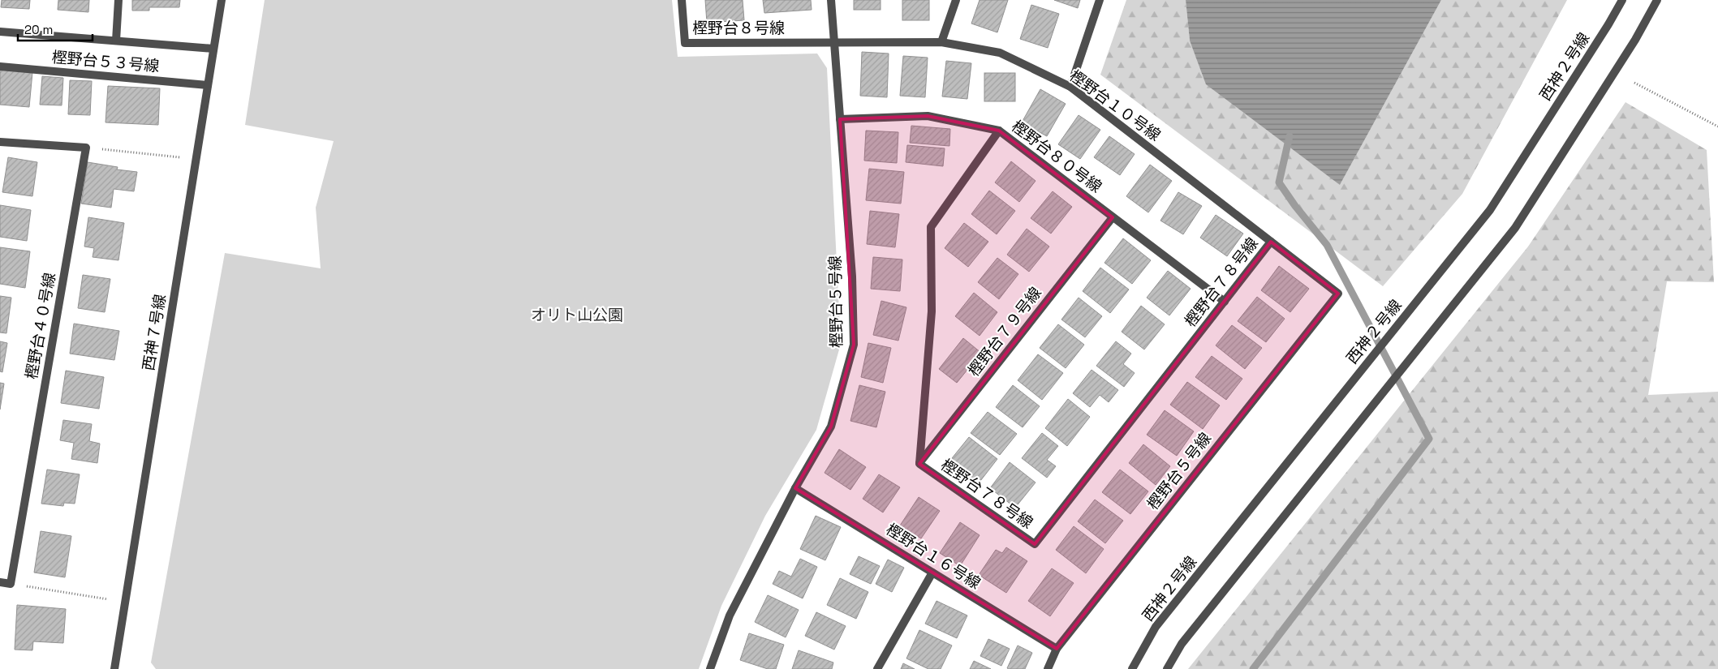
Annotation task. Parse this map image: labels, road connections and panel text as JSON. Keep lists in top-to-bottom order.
{
  "streets": {
    "street": [
      "樫野台８号線",
      "樫野台５３号線",
      "西神２号線",
      "樫野台１０号線",
      "樫野台８０号線",
      "樫野台７８号線",
      "樫野台５号線",
      "樫野台４０号線",
      "樫野台７９号線",
      "西神７号線",
      "樫野台１６号線"
    ]
  },
  "crossings": [
    ["樫野台８号線", "樫野台１０号線"],
    ["樫野台８号線", "樫野台５号線"],
    ["樫野台５３号線", "西神７号線"],
    ["樫野台１０号線", "樫野台７８号線"],
    ["樫野台１０号線", "樫野台５号線"],
    ["樫野台８０号線", "樫野台７８号線"],
    ["樫野台８０号線", "樫野台５号線"],
    ["樫野台８０号線", "樫野台７９号線"],
    ["樫野台７８号線", "樫野台７９号線"],
    ["樫野台５号線", "樫野台１６号線"]
  ],
  "parks": ["オリト山公園"],
  "scale_bar": "20 m"
}
